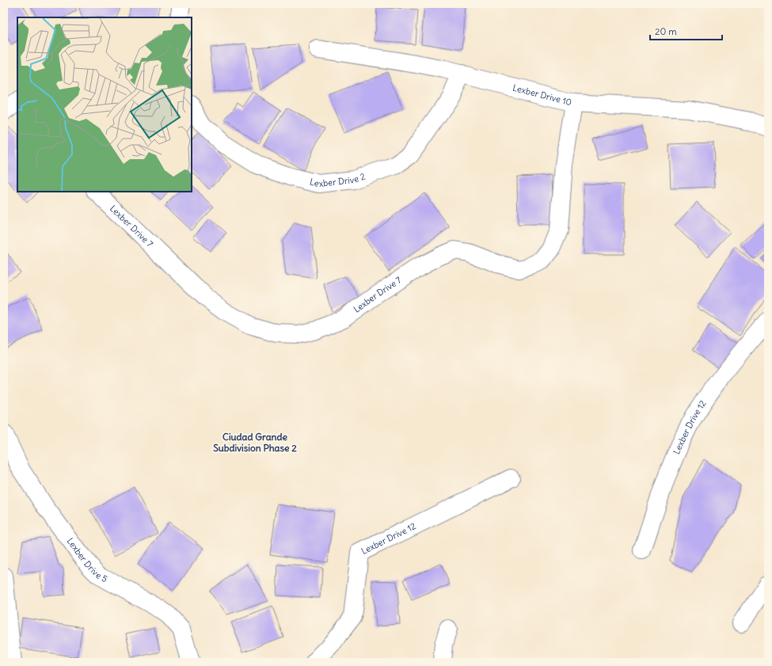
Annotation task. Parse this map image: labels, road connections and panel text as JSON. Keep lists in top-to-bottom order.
{
  "streets": {
    "street": [
      "Lexber Drive 10",
      "Lexber Drive 2",
      "Lexber Drive 7",
      "Lexber Drive 12",
      "Lexber Drive 5"
    ]
  },
  "crossings": [
    ["Lexber Drive 10", "Lexber Drive 2"],
    ["Lexber Drive 10", "Lexber Drive 7"]
  ],
  "districts": ["Ciudad Grande Subdivision Phase 2"],
  "scale_bar": "20 m"
}
